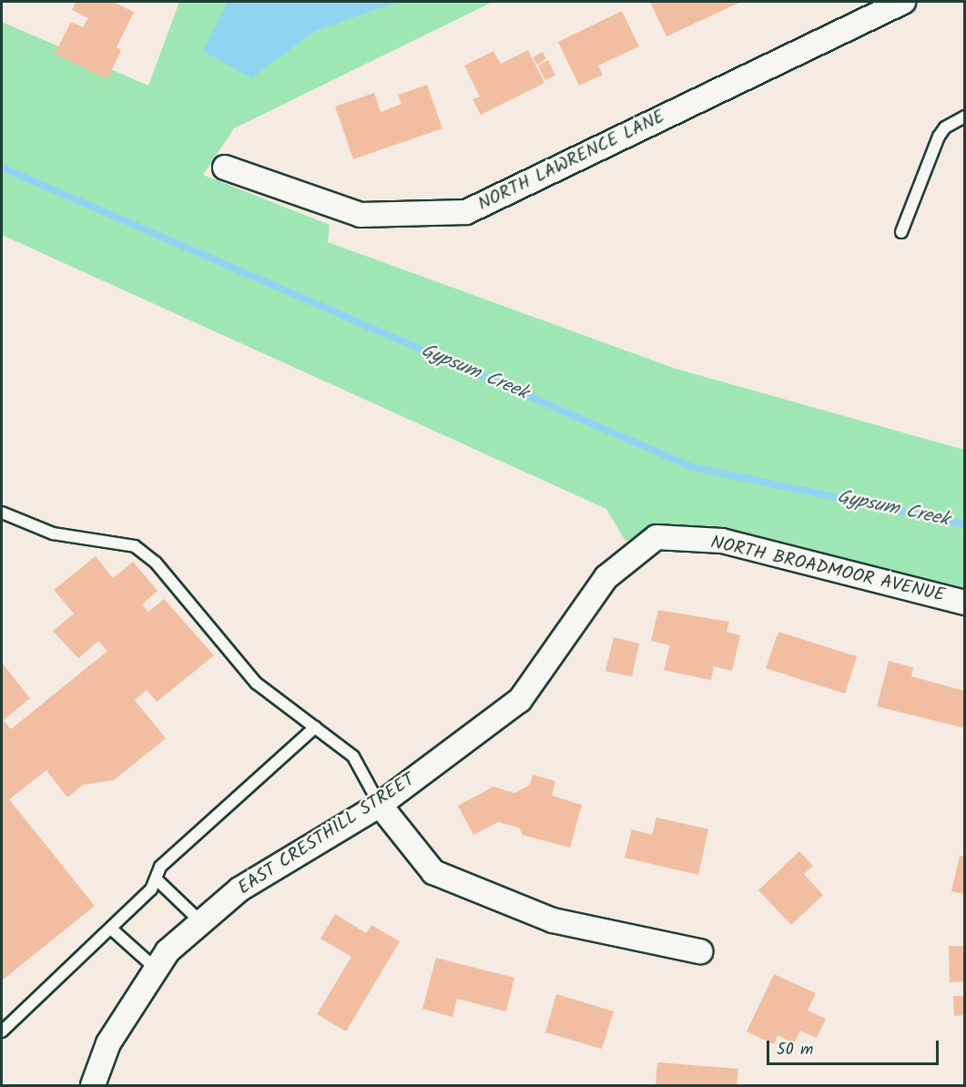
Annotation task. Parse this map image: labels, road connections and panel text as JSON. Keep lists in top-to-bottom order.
{
  "streets": {
    "street": ["NORTH LAWRENCE LANE", "NORTH BROADMOOR AVENUE", "EAST CRESTHILL STREET"]
  },
  "crossings": [
    ["NORTH BROADMOOR AVENUE", "EAST CRESTHILL STREET"]
  ],
  "water": ["Gypsum Creek"],
  "scale_bar": "50 m"
}
